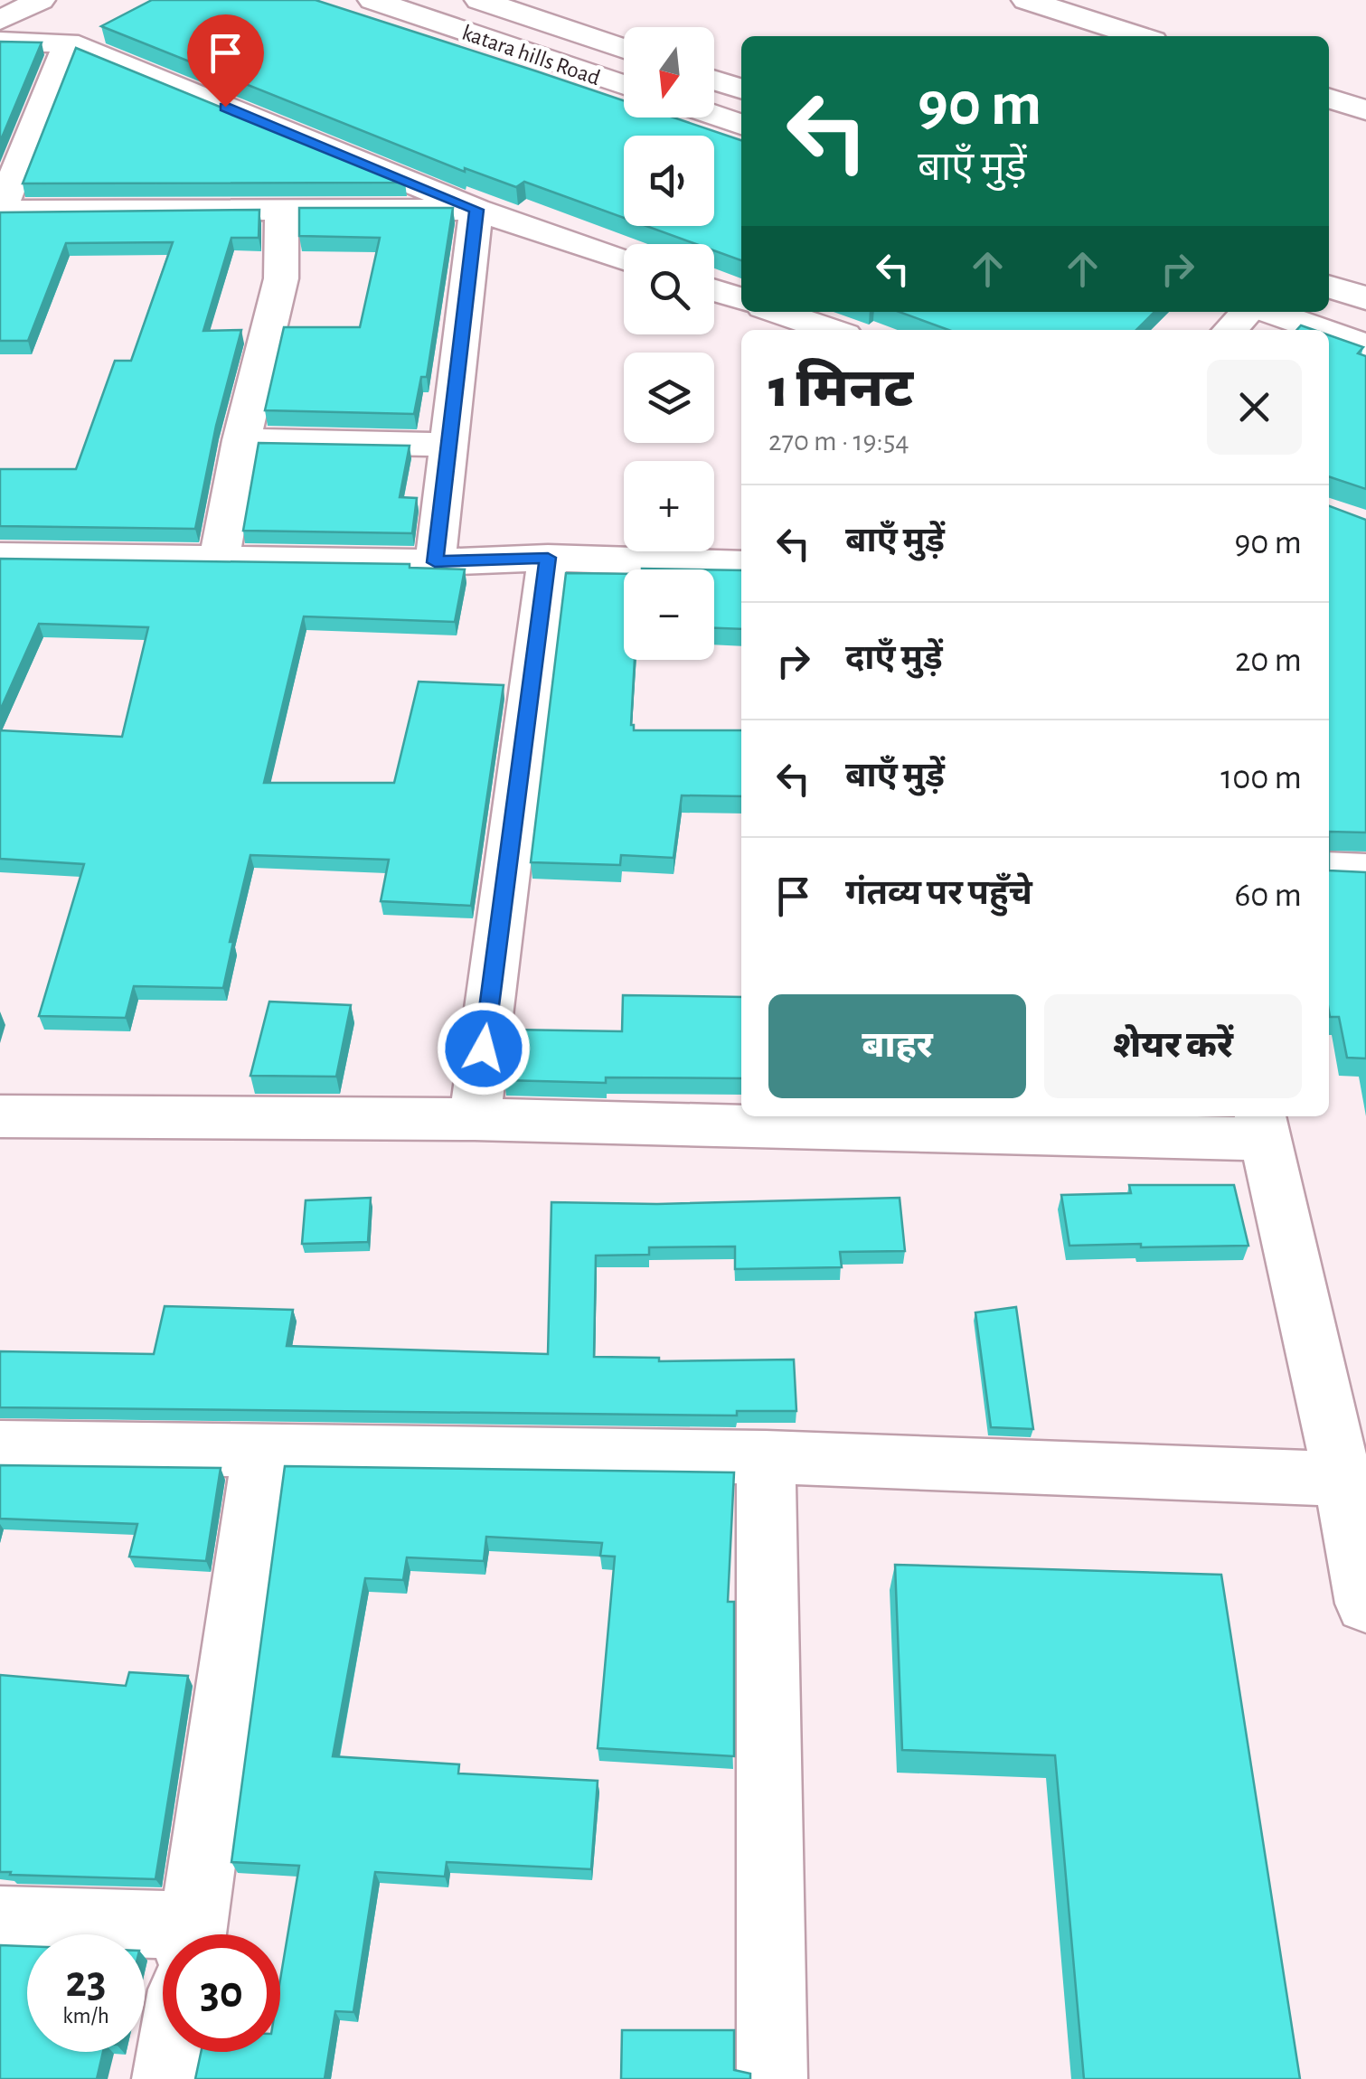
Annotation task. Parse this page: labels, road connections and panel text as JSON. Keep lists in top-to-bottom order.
{
  "streets": {
    "street": ["katara hills Road"]
  },
  "north": "bottom",
  "page": {
    "map_buttons": ["+", "−"],
    "turn": ["90 m", "बाएँ मुड़ें"],
    "heading": ["1 मिनट", "270 m · 19:54"],
    "list": [
      {
        "name": "बाएँ मुड़ें",
        "value": "90 m"
      },
      {
        "name": "दाएँ मुड़ें",
        "value": "20 m"
      },
      {
        "name": "बाएँ मुड़ें",
        "value": "100 m"
      },
      {
        "name": "गंतव्य पर पहुँचे",
        "value": "60 m"
      }
    ],
    "buttons": ["बाहर", "शेयर करें"],
    "speed": "23 km/h",
    "limit": "30"
  }
}
